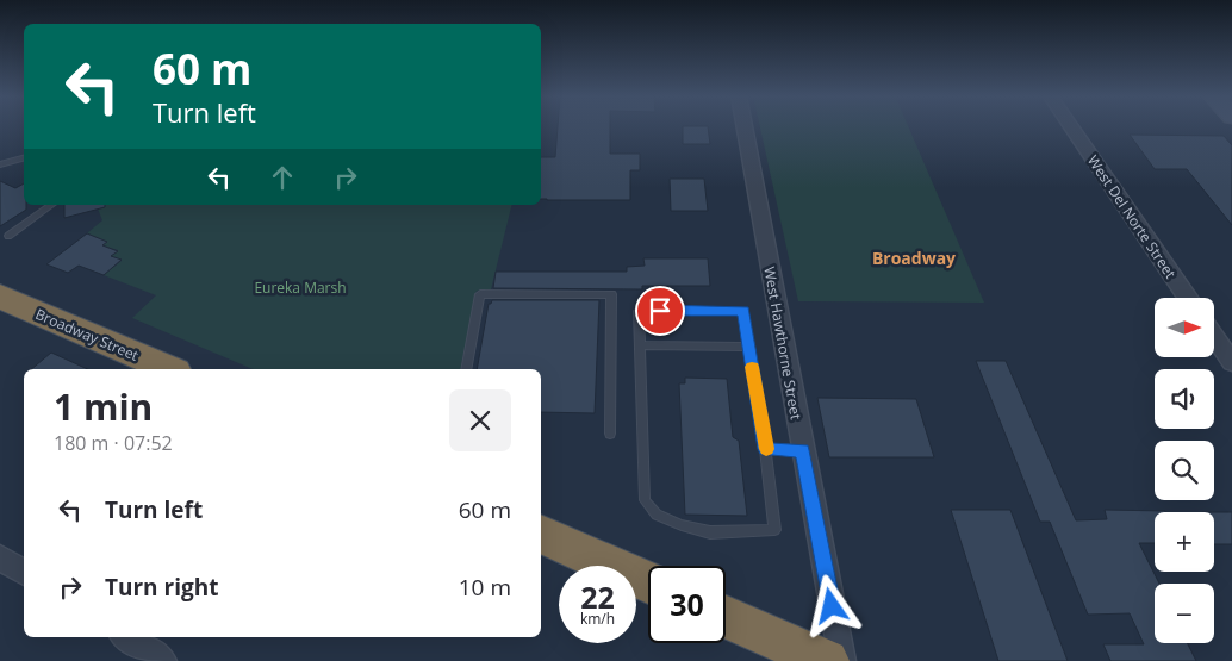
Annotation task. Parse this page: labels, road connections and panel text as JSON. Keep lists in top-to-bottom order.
{
  "streets": {
    "highway": ["Broadway Street"],
    "street": ["West Del Norte Street", "West Hawthorne Street"]
  },
  "districts": ["Broadway"],
  "parks": ["Eureka Marsh"],
  "north": "right",
  "page": {
    "turn": ["60 m", "Turn left"],
    "map_buttons": ["+", "−"],
    "heading": ["1 min", "180 m · 07:52"],
    "list": [
      {
        "name": "Turn left",
        "value": "60 m"
      },
      {
        "name": "Turn right",
        "value": "10 m"
      }
    ],
    "speed": "22 km/h",
    "limit": "30"
  }
}
